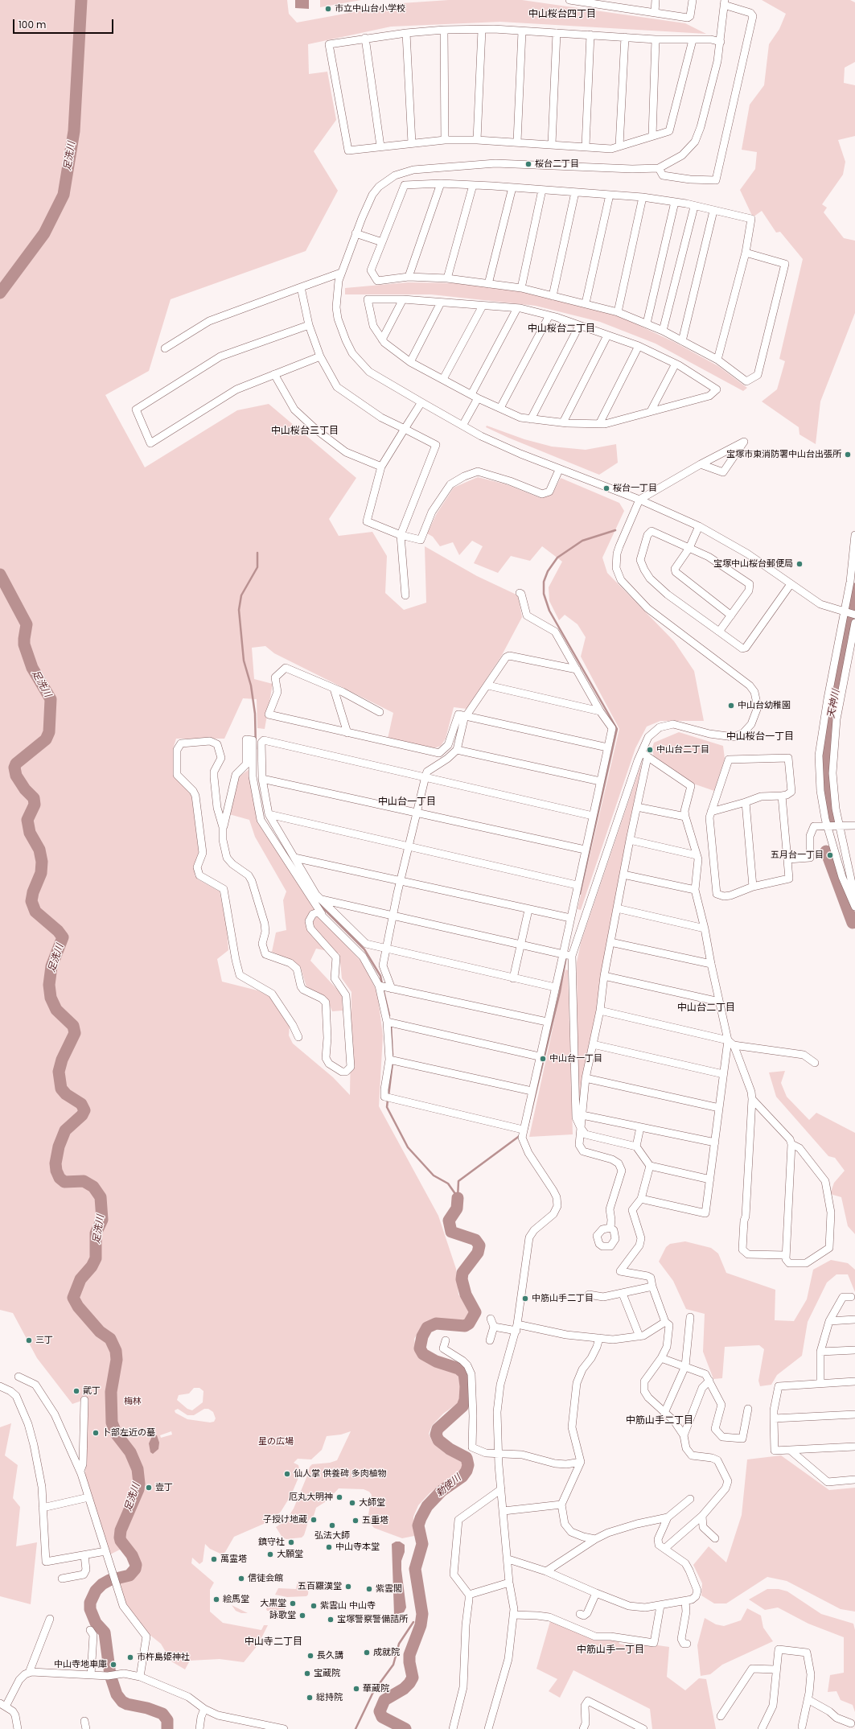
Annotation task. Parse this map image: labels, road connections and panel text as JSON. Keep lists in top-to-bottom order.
{
  "districts": [
    "中山桜台四丁目",
    "中山桜台二丁目",
    "中山桜台三丁目",
    "中山桜台一丁目",
    "中山台一丁目",
    "中山台二丁目",
    "中筋山手二丁目",
    "中山寺二丁目",
    "中筋山手一丁目"
  ],
  "water": ["足洗川", "天神川", "勅使川"],
  "parks": ["梅林", "星の広場"],
  "places": [
    "市立中山台小学校",
    "桜台二丁目",
    "宝塚市東消防署中山台出張所",
    "桜台一丁目",
    "宝塚中山桜台郵便局",
    "中山台幼稚園",
    "中山台二丁目",
    "五月台一丁目",
    "中山台一丁目",
    "中筋山手二丁目",
    "三丁",
    "貮丁",
    "卜部左近の墓",
    "仙人掌 供養碑 多肉植物",
    "壹丁",
    "厄丸大明神",
    "大師堂",
    "子授け地蔵",
    "五重塔",
    "弘法大師",
    "鎮守社",
    "中山寺本堂",
    "大願堂",
    "萬霊塔",
    "信徒会館",
    "五百羅漢堂",
    "紫雲閣",
    "絵馬堂",
    "大黒堂",
    "紫雲山 中山寺",
    "詠歌堂",
    "宝塚警察警備詰所",
    "成就院",
    "長久講",
    "市杵島姫神社",
    "中山寺地車庫",
    "宝蔵院",
    "華蔵院",
    "総持院"
  ],
  "scale_bar": "100 m"
}
